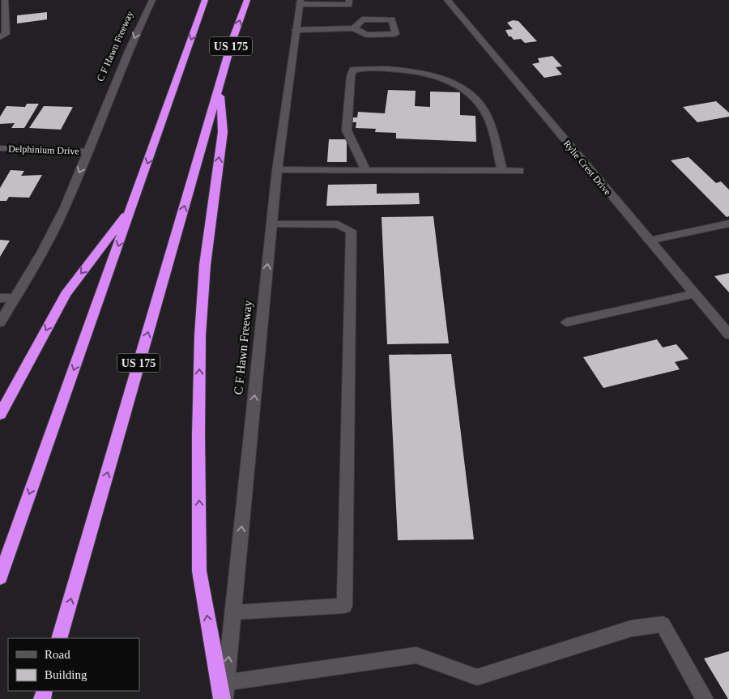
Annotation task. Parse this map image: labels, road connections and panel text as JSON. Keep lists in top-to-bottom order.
{
  "streets": {
    "highway": ["US 175"],
    "main road": ["C F Hawn Freeway", "Delphinium Drive", "Rylie Crest Drive"]
  },
  "crossings": [
    ["C F Hawn Freeway", "Delphinium Drive"]
  ],
  "legend": ["Road", "Building"]
}
